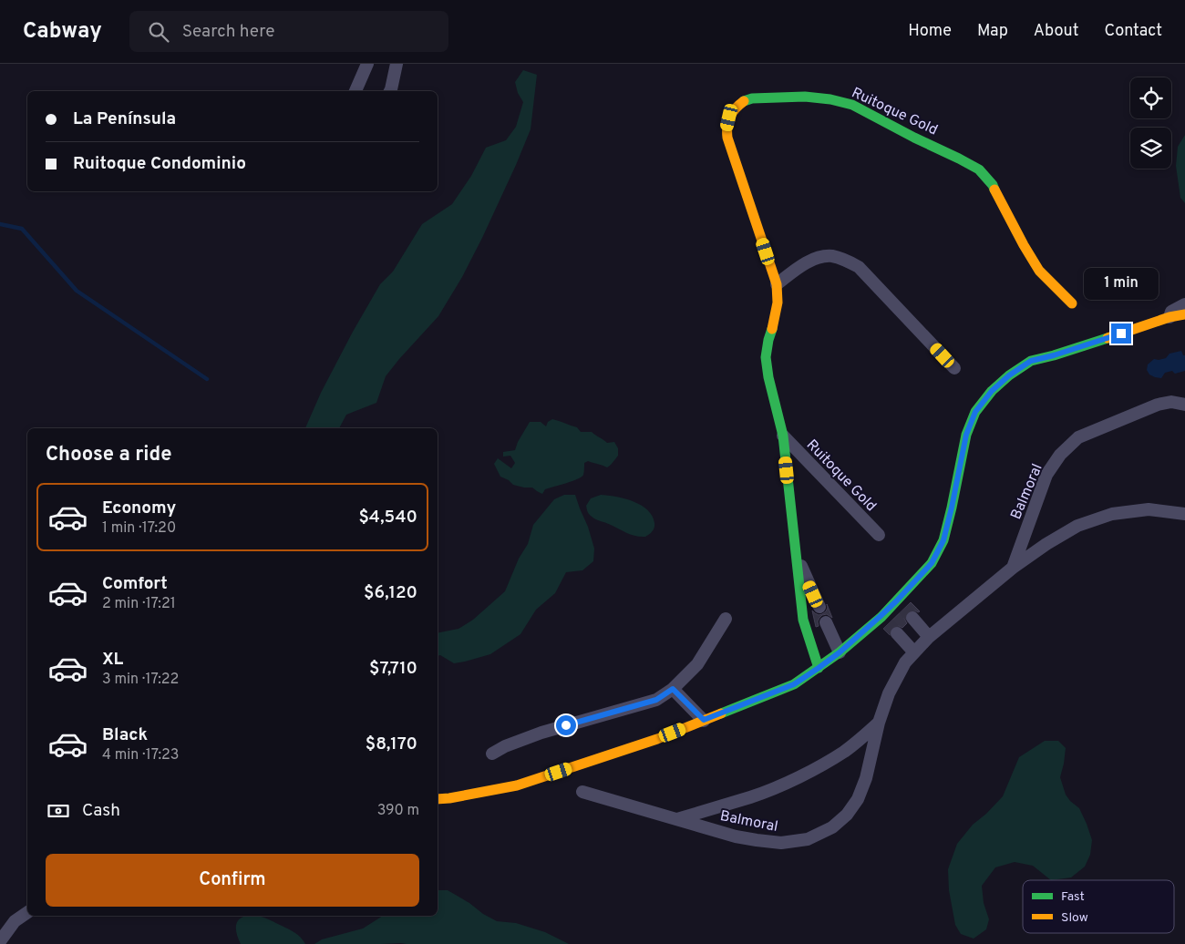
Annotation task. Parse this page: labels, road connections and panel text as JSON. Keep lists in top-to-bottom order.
{
  "streets": {
    "street": ["Ruitoque Gold", "Balmoral"]
  },
  "legend": ["Fast", "Slow"],
  "page": {
    "header": "Cabway",
    "search": "Search here",
    "nav": [
      "Home",
      "Map",
      "About",
      "Contact"
    ],
    "banner": ["La Península", "Ruitoque Condominio"],
    "bubble": "1 min",
    "heading": "Choose a ride",
    "list": [
      {
        "name": "Economy",
        "note": "1 min · 17:20",
        "value": "$4,540"
      },
      {
        "name": "Comfort",
        "note": "2 min · 17:21",
        "value": "$6,120"
      },
      {
        "name": "XL",
        "note": "3 min · 17:22",
        "value": "$7,710"
      },
      {
        "name": "Black",
        "note": "4 min · 17:23",
        "value": "$8,170"
      }
    ],
    "pay": ["Cash", "390 m"],
    "buttons": "Confirm"
  }
}
